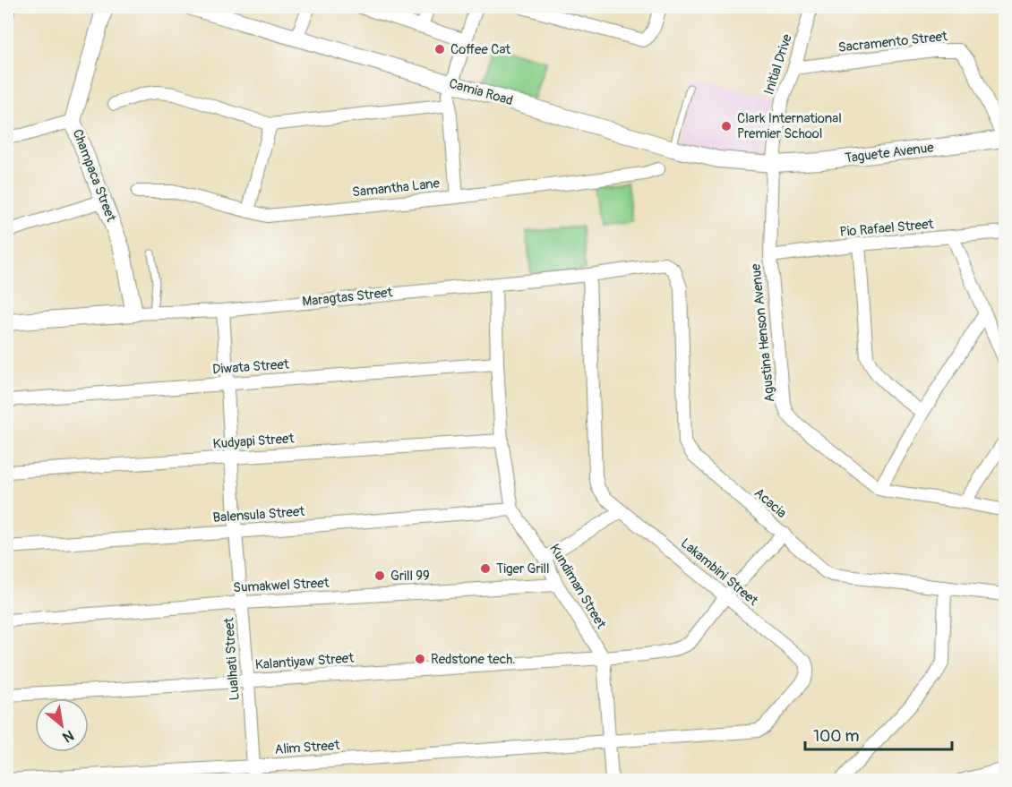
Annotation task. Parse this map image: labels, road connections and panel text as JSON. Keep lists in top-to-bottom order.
{
  "streets": {
    "street": [
      "Sacramento Street",
      "Initial Drive",
      "Camia Road",
      "Taguete Avenue",
      "Champaca Street",
      "Samantha Lane",
      "Pio Rafael Street",
      "Maragtas Street",
      "Agustina Henson Avenue",
      "Diwata Street",
      "Kudyapi Street",
      "Acacia",
      "Balensula Street",
      "Lakambini Street",
      "Sumakwel Street",
      "Kundiman Street",
      "Lualhati Street",
      "Kalantiyaw Street",
      "Alim Street"
    ]
  },
  "crossings": [
    ["Sacramento Street", "Initial Drive"],
    ["Sacramento Street", "Taguete Avenue"],
    ["Initial Drive", "Camia Road"],
    ["Initial Drive", "Taguete Avenue"],
    ["Initial Drive", "Agustina Henson Avenue"],
    ["Camia Road", "Taguete Avenue"],
    ["Camia Road", "Agustina Henson Avenue"],
    ["Taguete Avenue", "Agustina Henson Avenue"],
    ["Champaca Street", "Maragtas Street"],
    ["Pio Rafael Street", "Agustina Henson Avenue"],
    ["Maragtas Street", "Acacia"],
    ["Maragtas Street", "Lakambini Street"],
    ["Maragtas Street", "Kundiman Street"],
    ["Maragtas Street", "Lualhati Street"],
    ["Diwata Street", "Kundiman Street"],
    ["Diwata Street", "Lualhati Street"],
    ["Kudyapi Street", "Kundiman Street"],
    ["Kudyapi Street", "Lualhati Street"],
    ["Acacia", "Kalantiyaw Street"],
    ["Balensula Street", "Kundiman Street"],
    ["Balensula Street", "Lualhati Street"],
    ["Lakambini Street", "Kundiman Street"],
    ["Lakambini Street", "Kalantiyaw Street"],
    ["Lakambini Street", "Alim Street"],
    ["Sumakwel Street", "Kundiman Street"],
    ["Sumakwel Street", "Lualhati Street"],
    ["Kundiman Street", "Kalantiyaw Street"],
    ["Kundiman Street", "Alim Street"],
    ["Lualhati Street", "Kalantiyaw Street"],
    ["Lualhati Street", "Alim Street"]
  ],
  "places": [
    "Coffee Cat",
    "Clark International Premier School",
    "Tiger Grill",
    "Grill 99",
    "Redstone tech."
  ],
  "scale_bar": "100 m",
  "north": "bottom right"
}
